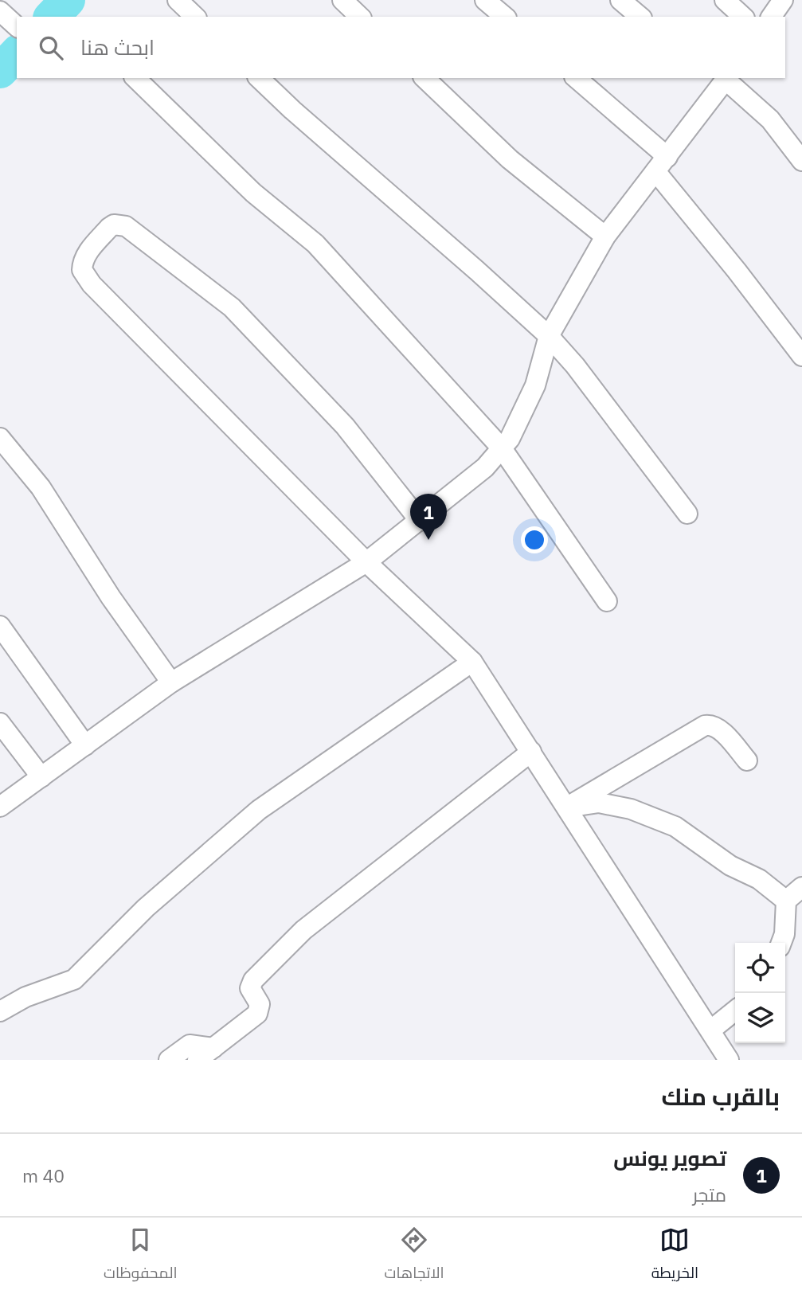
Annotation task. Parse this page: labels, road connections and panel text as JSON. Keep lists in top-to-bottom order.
{
  "page": {
    "search": "ابحث هنا",
    "pins": "1",
    "heading": "بالقرب منك",
    "list": [
      {
        "mark": "1",
        "name": "تصوير يونس",
        "note": "متجر",
        "value": "40 m"
      }
    ],
    "nav": ["الخريطة", "الاتجاهات", "المحفوظات"]
  }
}
